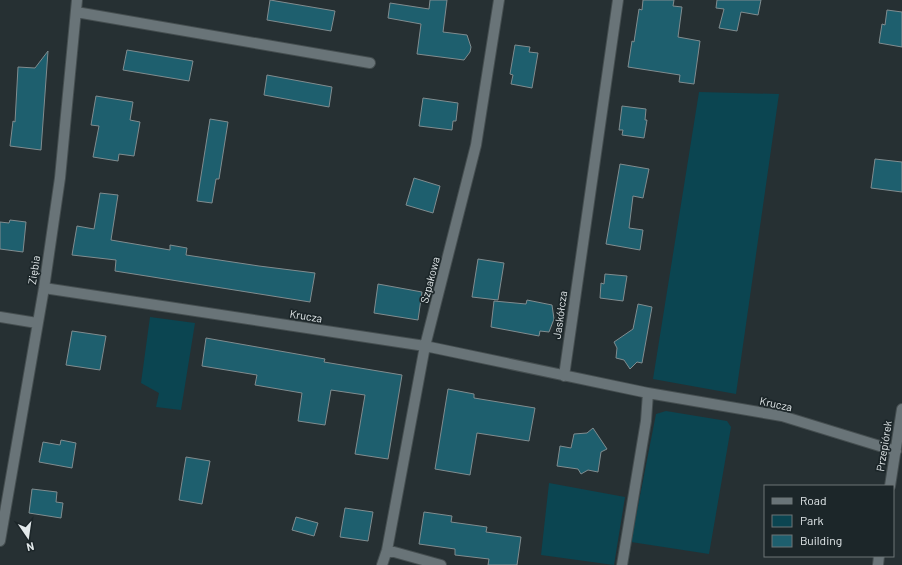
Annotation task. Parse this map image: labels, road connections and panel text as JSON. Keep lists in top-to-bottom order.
{
  "streets": {
    "street": [
      "Ziębia",
      "Szpakowa",
      "Jaskółcza",
      "Krucza",
      "Przepiórek"
    ]
  },
  "crossings": [
    ["Ziębia", "Krucza"],
    ["Szpakowa", "Krucza"],
    ["Jaskółcza", "Krucza"],
    ["Krucza", "Przepiórek"]
  ],
  "legend": ["Road", "Park", "Building"],
  "north": "bottom"
}
